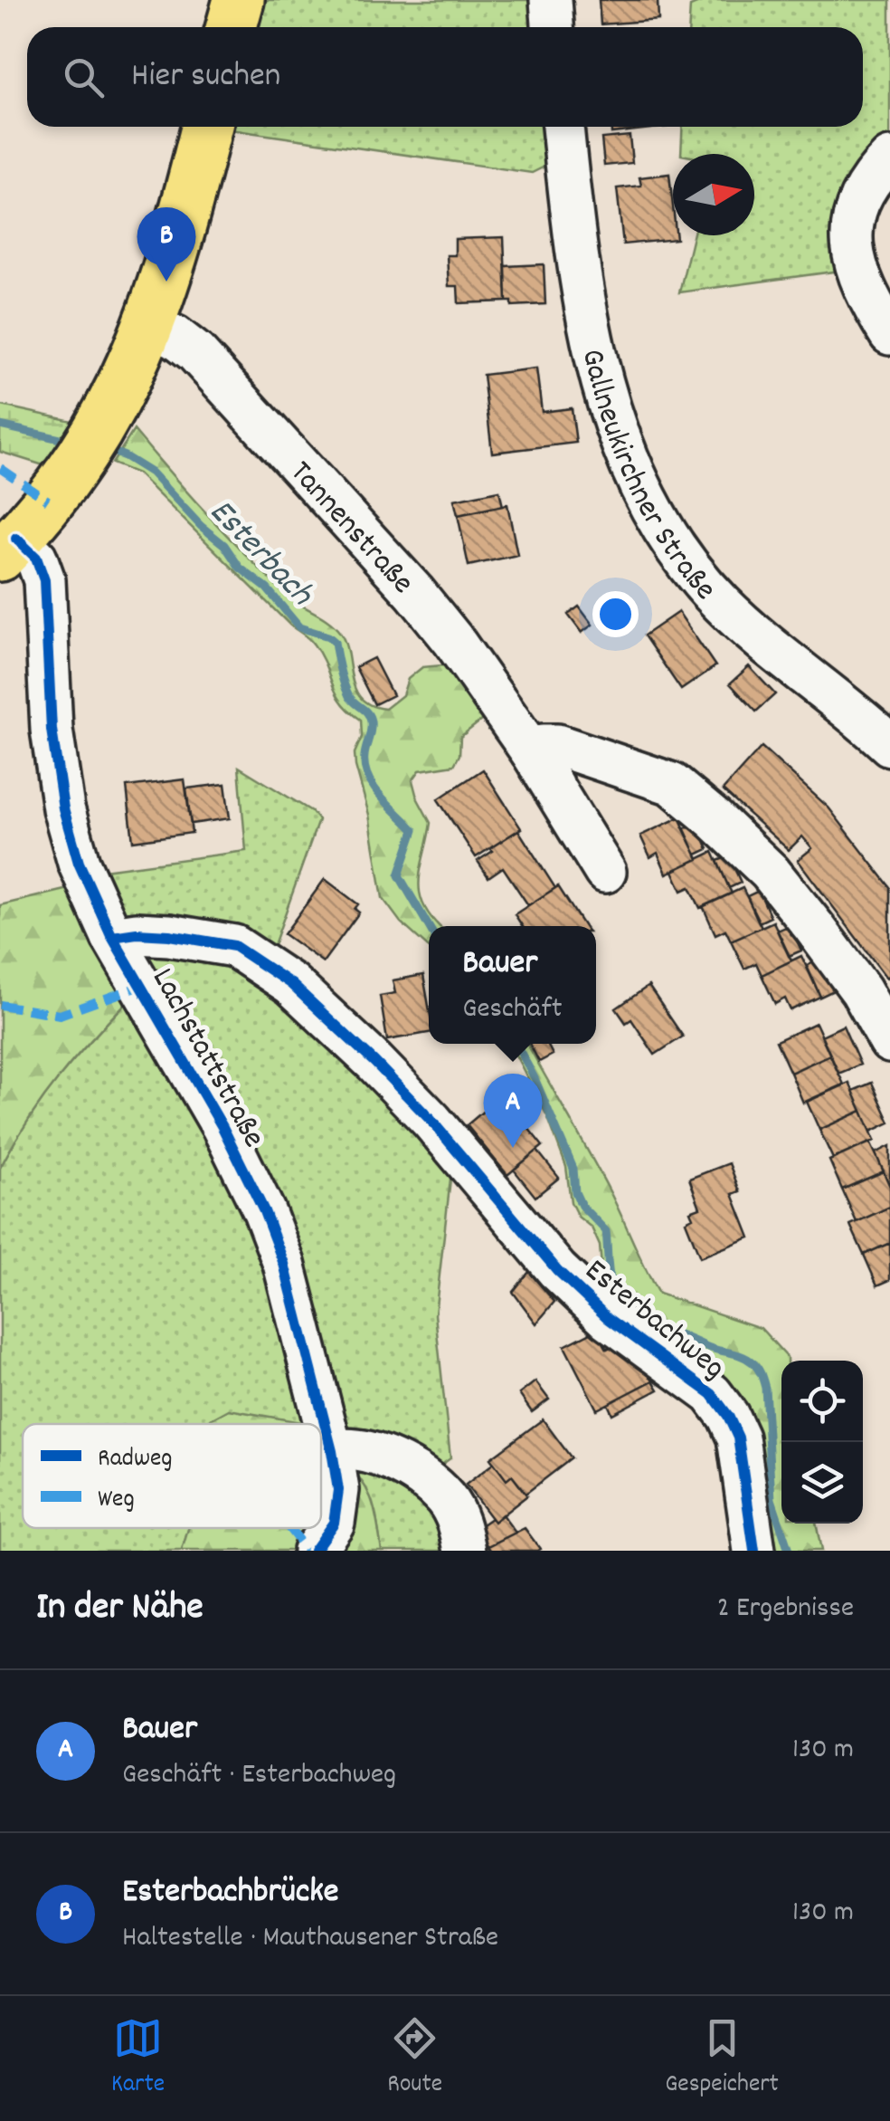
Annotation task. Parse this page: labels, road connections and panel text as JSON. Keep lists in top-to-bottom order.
{
  "streets": {
    "street": [
      "Gallneukirchner Straße",
      "Tannenstraße",
      "Lachstattstraße",
      "Esterbachweg"
    ]
  },
  "crossings": [
    ["Lachstattstraße", "Esterbachweg"]
  ],
  "water": ["Esterbach"],
  "legend": ["Radweg", "Weg"],
  "north": "right",
  "page": {
    "search": "Hier suchen",
    "pins": ["B", "A"],
    "popup": ["Bauer", "Geschäft"],
    "heading": ["In der Nähe", "2 Ergebnisse"],
    "list": [
      {
        "mark": "A",
        "name": "Bauer",
        "note": "Geschäft · Esterbachweg",
        "value": "130 m"
      },
      {
        "mark": "B",
        "name": "Esterbachbrücke",
        "note": "Haltestelle · Mauthausener Straße",
        "value": "130 m"
      }
    ],
    "nav": ["Karte", "Route", "Gespeichert"]
  }
}
